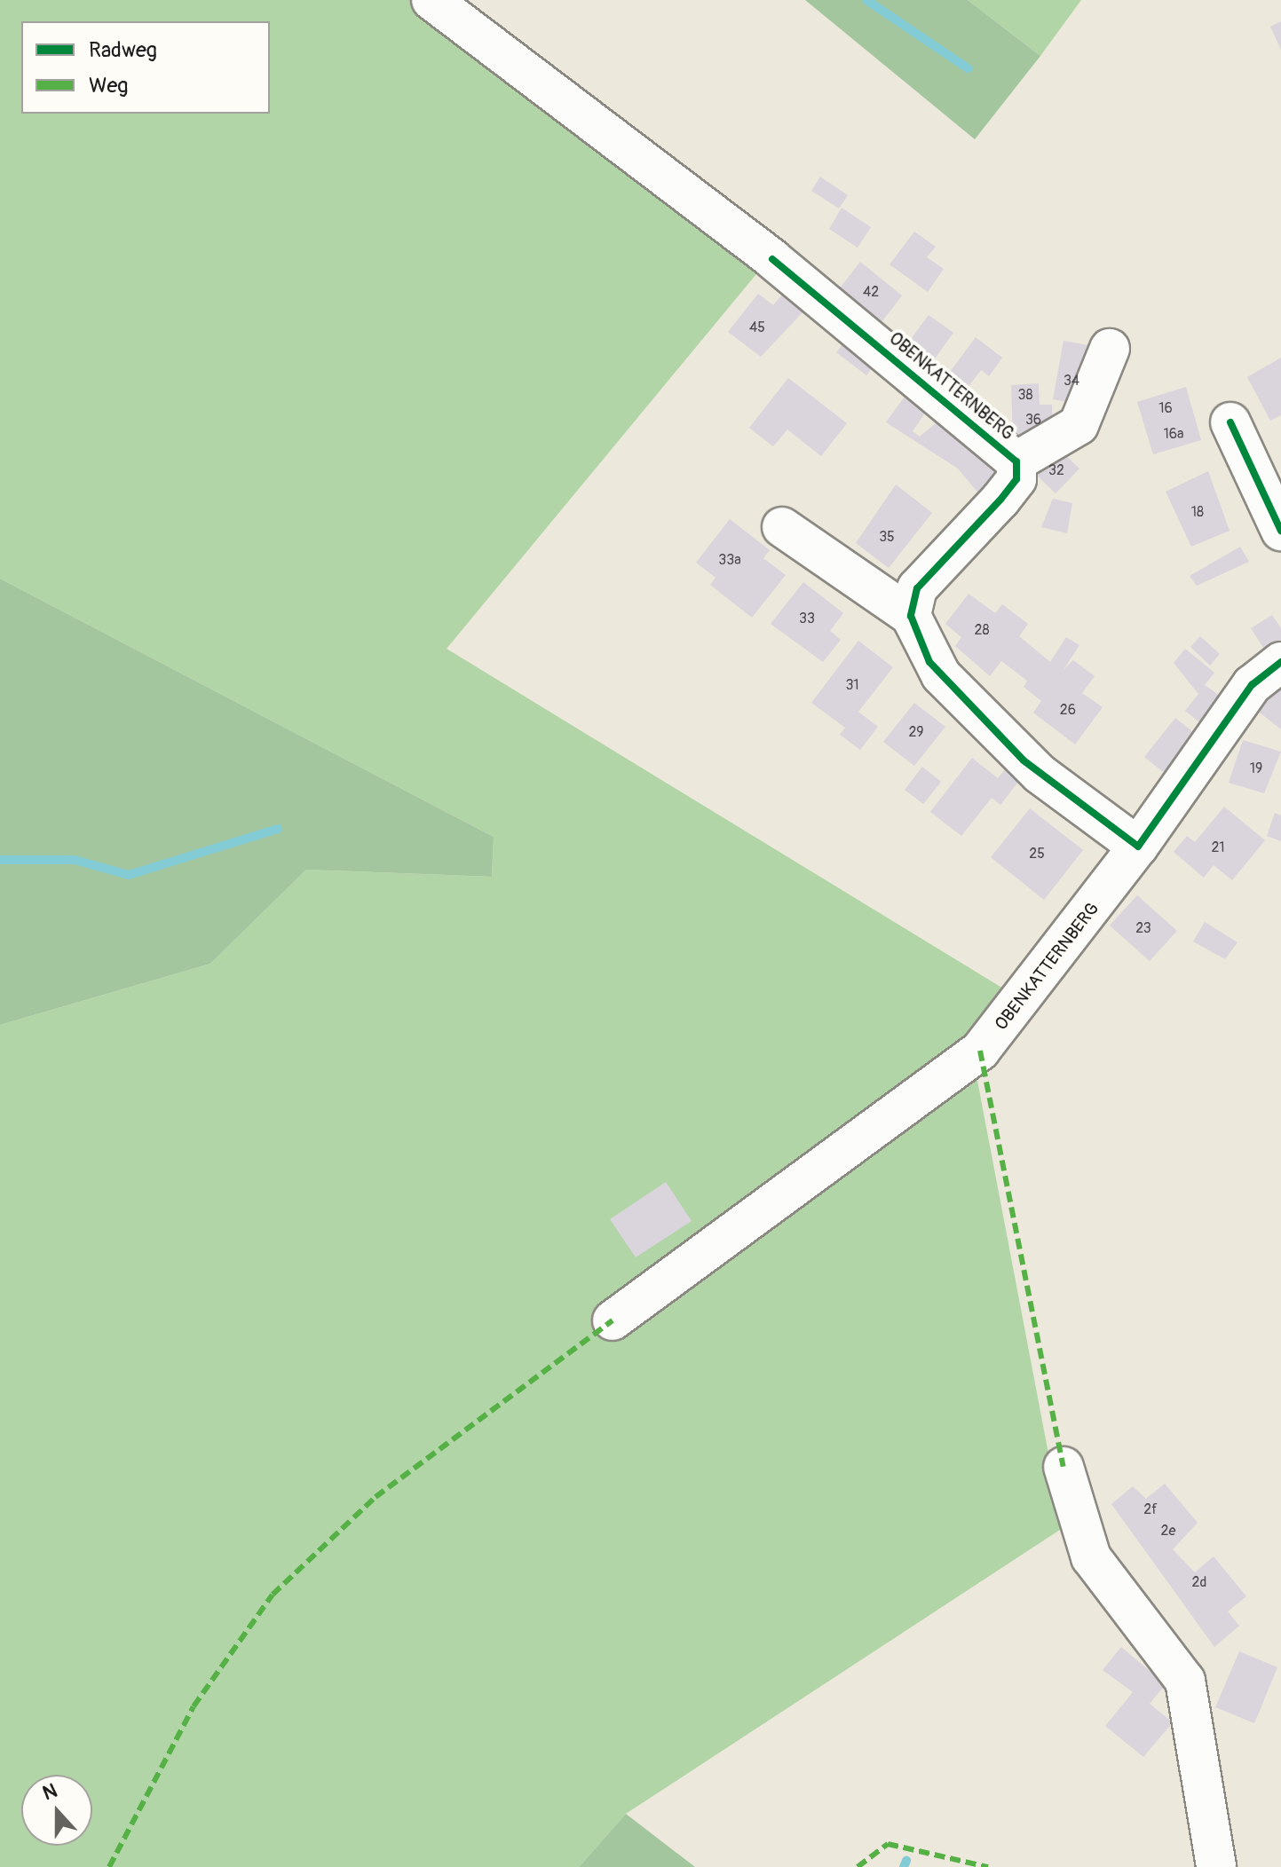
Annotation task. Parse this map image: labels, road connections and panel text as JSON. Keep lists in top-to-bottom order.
{
  "streets": {
    "street": ["OBENKATTERNBERG"]
  },
  "house_numbers": [
    "42",
    "45",
    "34",
    "38",
    "16",
    "36",
    "16a",
    "32",
    "18",
    "35",
    "33a",
    "33",
    "28",
    "31",
    "26",
    "29",
    "19",
    "21",
    "25",
    "23",
    "2f",
    "2e",
    "2d"
  ],
  "legend": ["Radweg", "Weg"],
  "north": "top"
}
